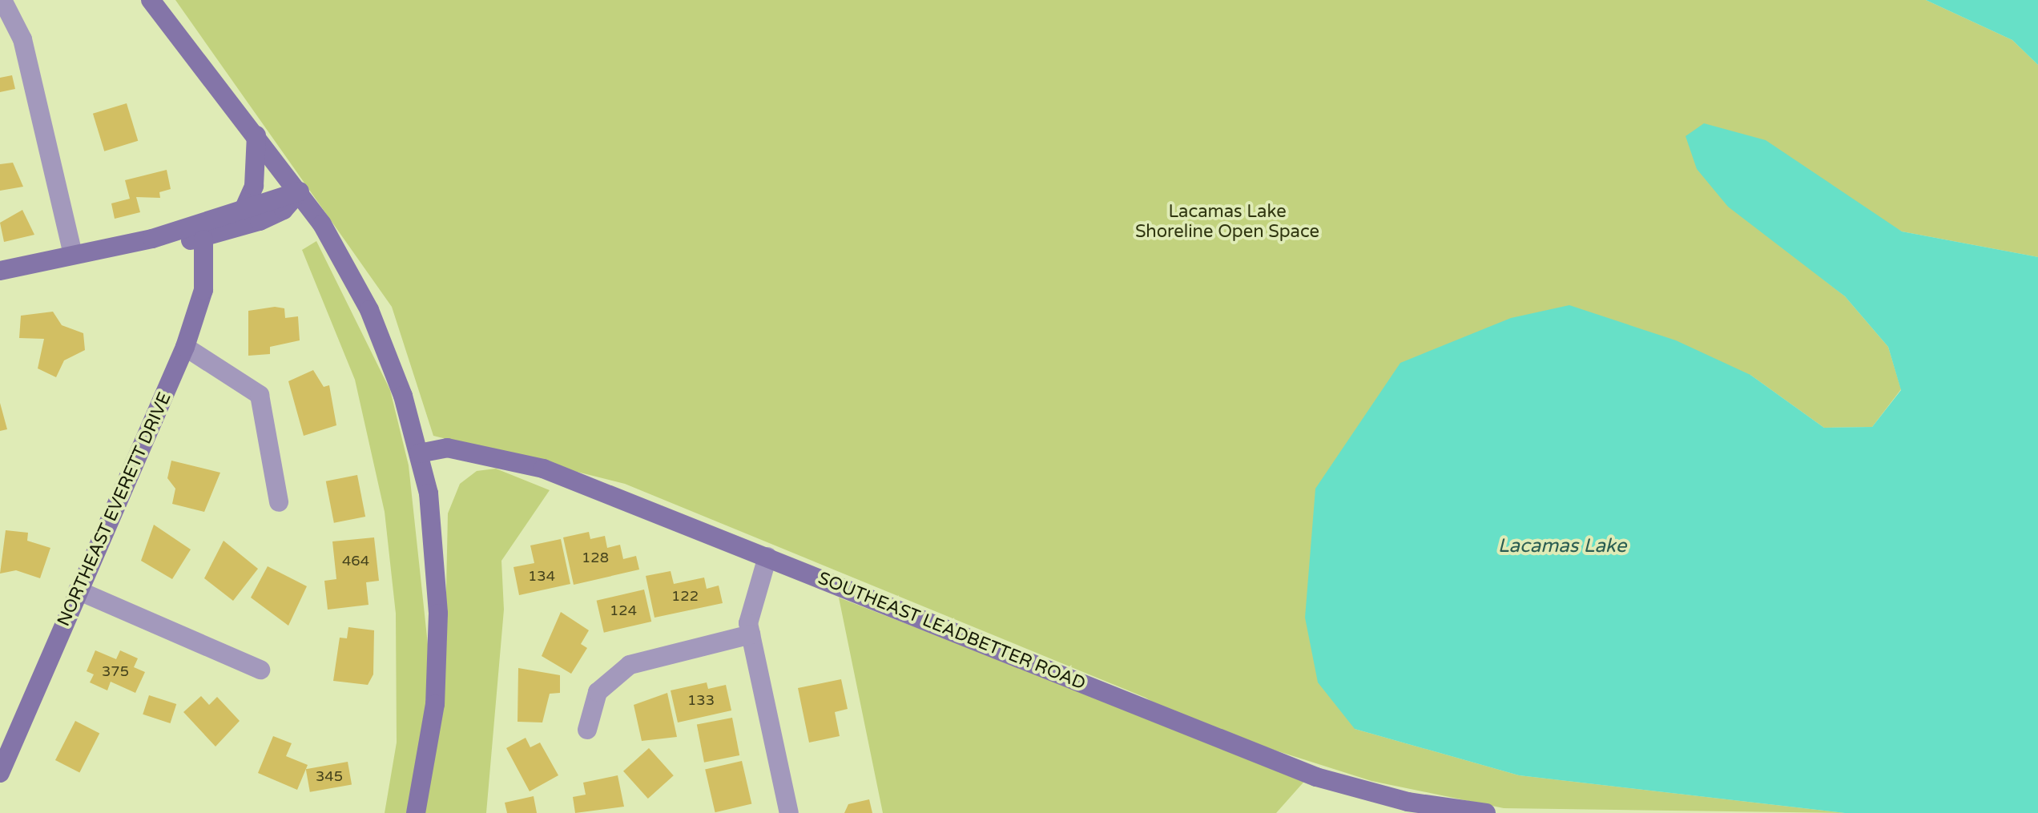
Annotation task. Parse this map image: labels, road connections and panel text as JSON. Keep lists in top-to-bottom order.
{
  "streets": {
    "street": ["NORTHEAST EVERETT DRIVE", "SOUTHEAST LEADBETTER ROAD"]
  },
  "water": ["Lacamas Lake"],
  "parks": ["Lacamas Lake Shoreline Open Space"],
  "house_numbers": [
    "128",
    "464",
    "134",
    "122",
    "124",
    "375",
    "133",
    "345"
  ]
}
